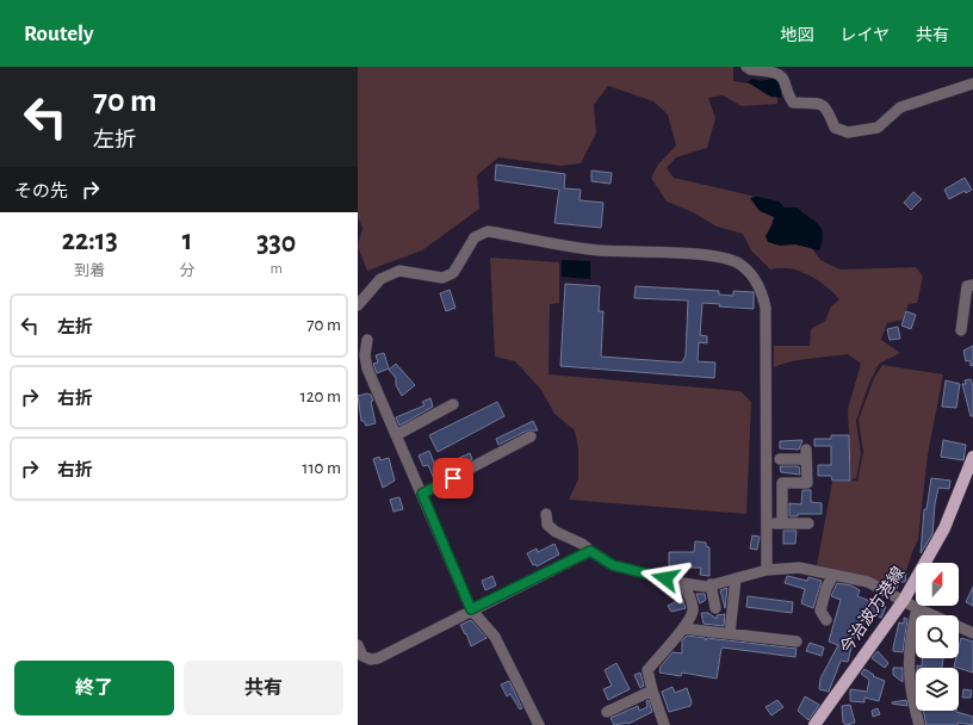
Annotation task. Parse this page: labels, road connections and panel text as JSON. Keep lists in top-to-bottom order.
{
  "streets": {
    "main road": ["今治波方港線"]
  },
  "north": "top",
  "page": {
    "header": "Routely",
    "nav": ["地図", "レイヤ", "共有"],
    "turn": ["70 m", "左折"],
    "then": "その先",
    "eta": [
      "22:13",
      "到着",
      "1",
      "分",
      "330",
      "m"
    ],
    "list": [
      {
        "name": "左折",
        "value": "70 m"
      },
      {
        "name": "右折",
        "value": "120 m"
      },
      {
        "name": "右折",
        "value": "110 m"
      }
    ],
    "buttons": ["終了", "共有"]
  }
}
